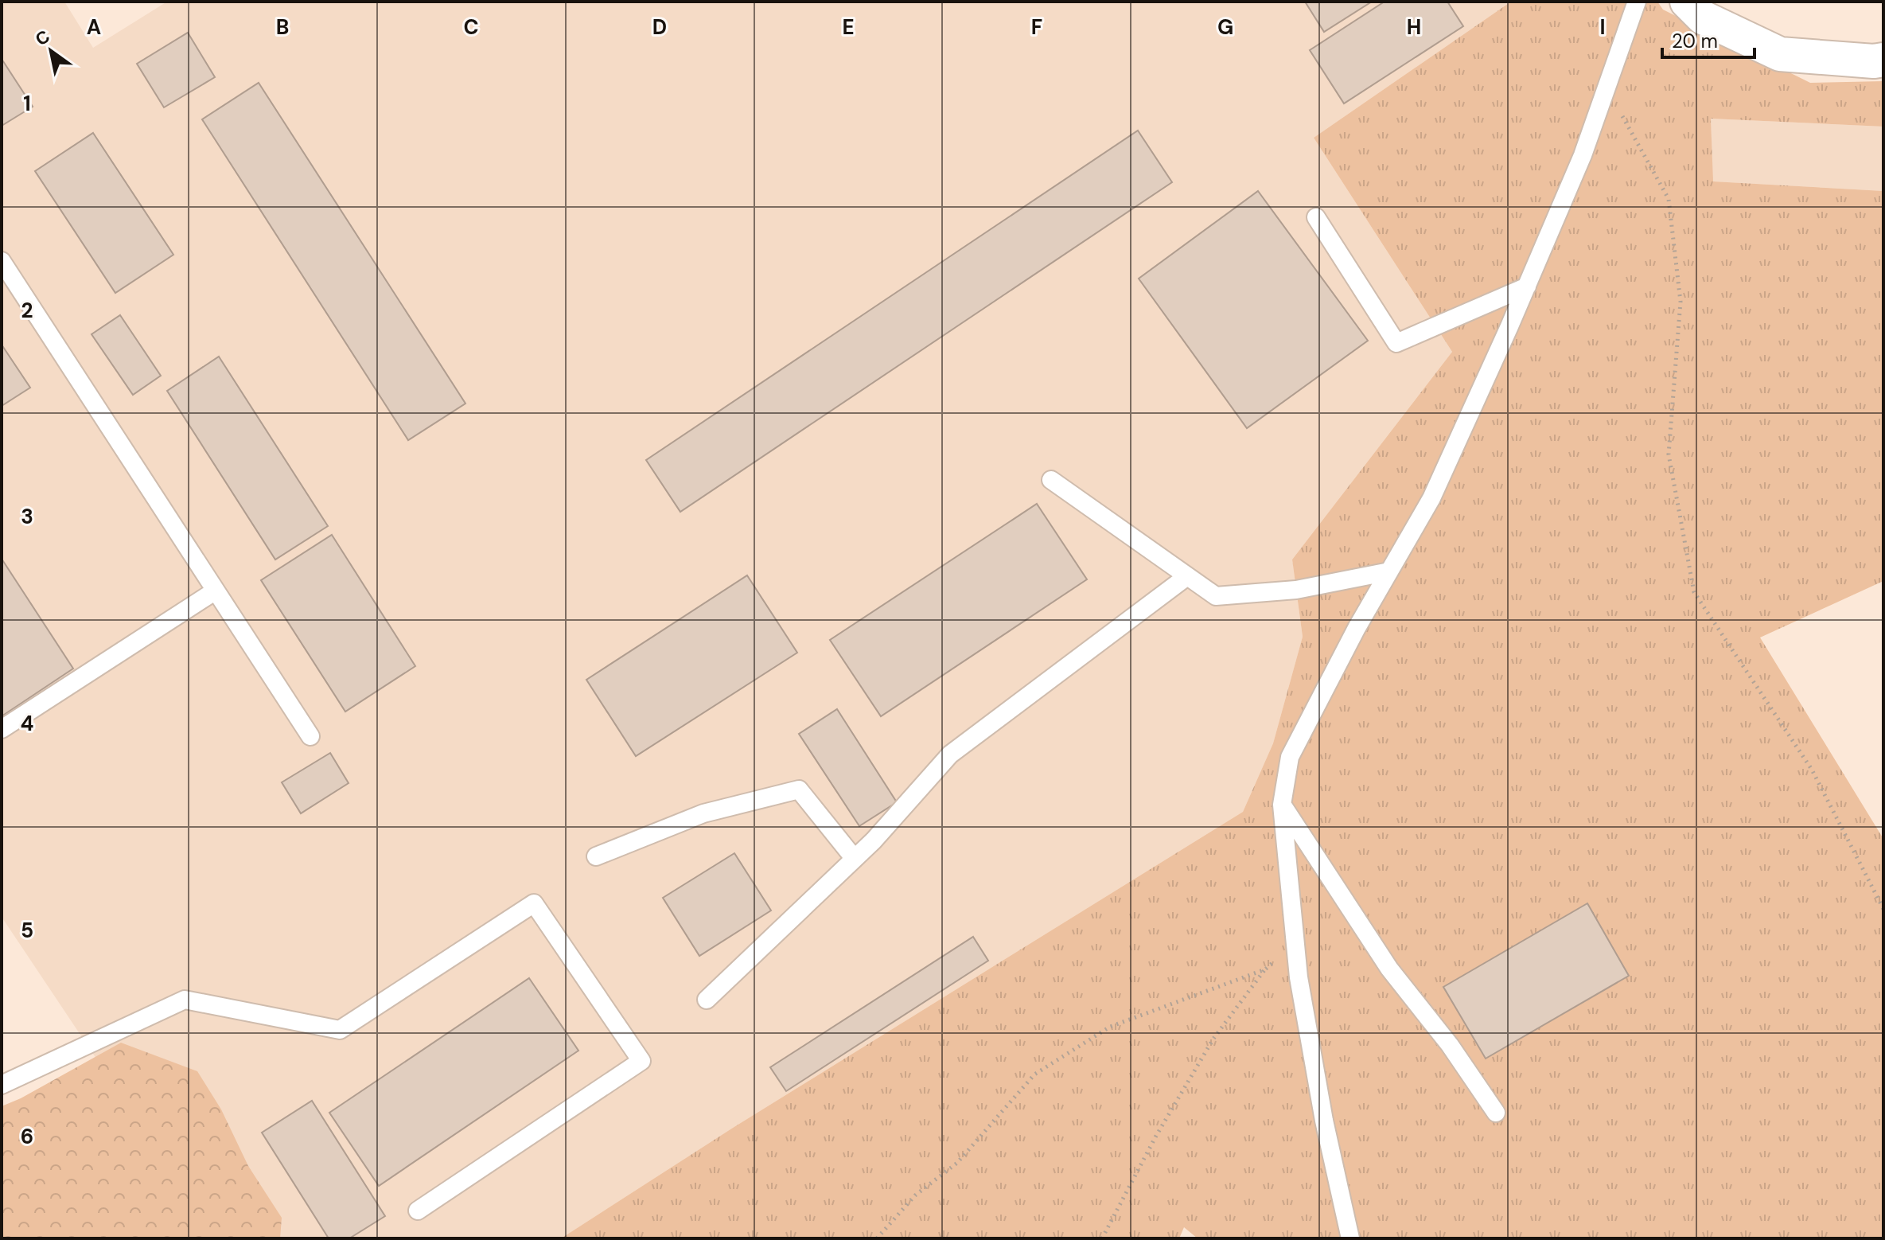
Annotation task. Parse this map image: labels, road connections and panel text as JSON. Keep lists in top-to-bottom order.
{
  "scale_bar": "20 m",
  "north": "top left",
  "grid": {
    "columns": [
      "A",
      "B",
      "C",
      "D",
      "E",
      "F",
      "G",
      "H",
      "I"
    ],
    "rows": [
      "1",
      "2",
      "3",
      "4",
      "5",
      "6"
    ]
  }
}
